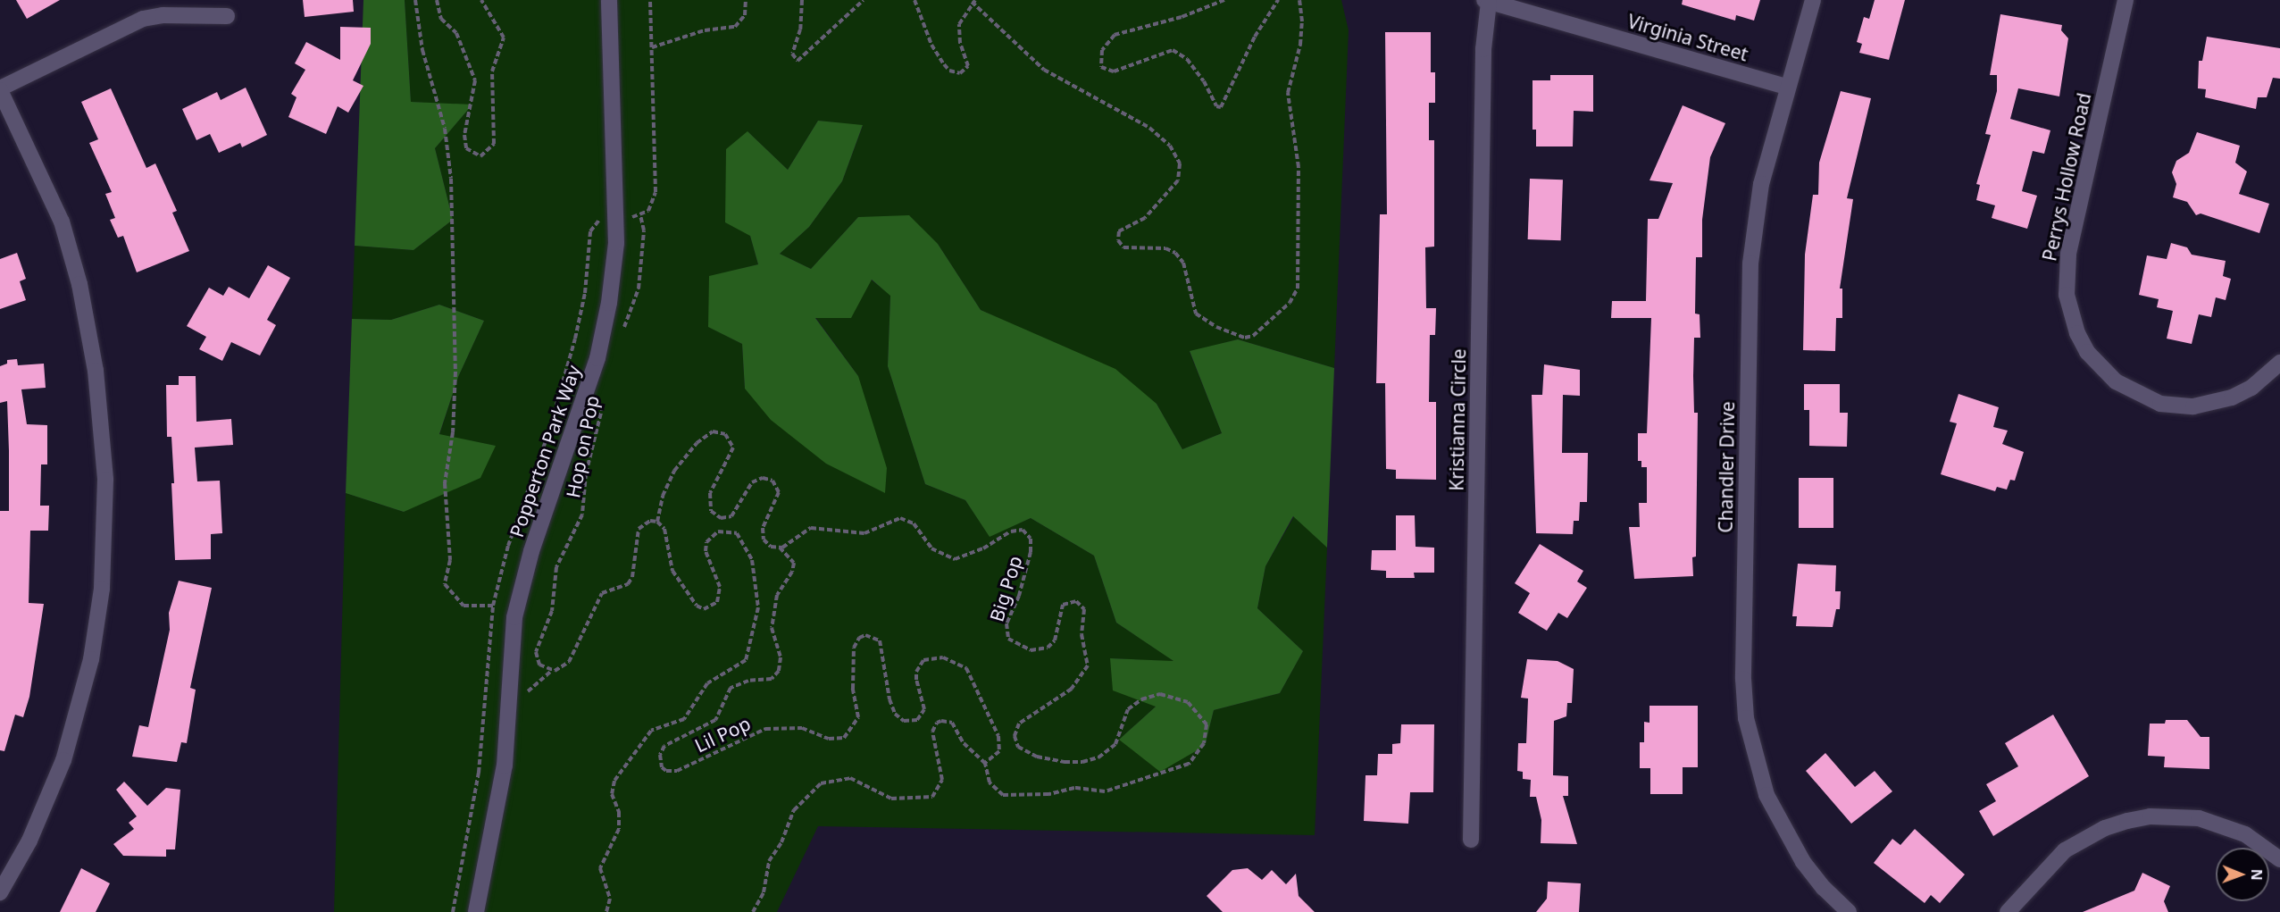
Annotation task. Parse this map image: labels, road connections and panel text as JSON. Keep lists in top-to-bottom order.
{
  "streets": {
    "street": [
      "Virginia Street",
      "Perrys Hollow Road",
      "Kristianna Circle",
      "Popperton Park Way",
      "Chandler Drive"
    ],
    "path": ["Hop on Pop", "Big Pop", "Lil Pop"]
  },
  "crossings": [
    ["Virginia Street", "Kristianna Circle"],
    ["Virginia Street", "Chandler Drive"],
    ["Big Pop", "Lil Pop"]
  ],
  "north": "right"
}
